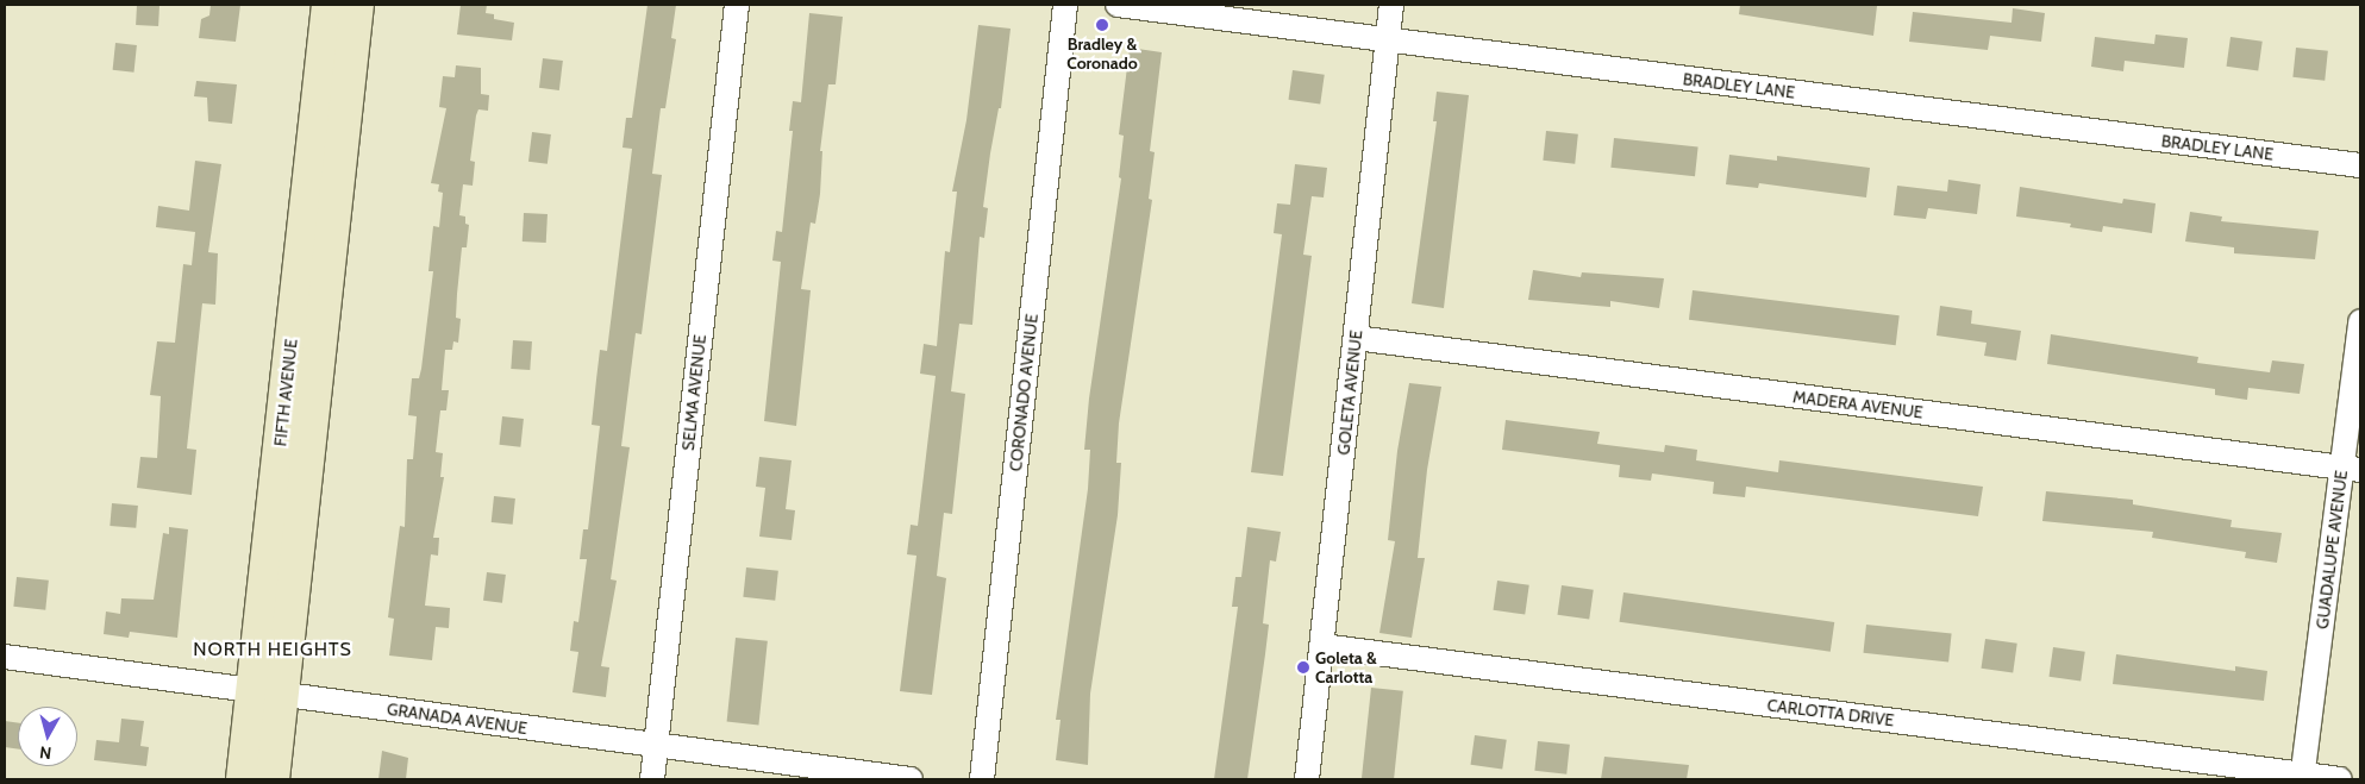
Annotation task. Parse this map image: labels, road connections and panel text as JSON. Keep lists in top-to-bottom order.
{
  "streets": {
    "street": [
      "BRADLEY LANE",
      "FIFTH AVENUE",
      "SELMA AVENUE",
      "CORONADO AVENUE",
      "GOLETA AVENUE",
      "MADERA AVENUE",
      "GUADALUPE AVENUE",
      "CARLOTTA DRIVE",
      "GRANADA AVENUE"
    ]
  },
  "crossings": [
    ["BRADLEY LANE", "GOLETA AVENUE"],
    ["FIFTH AVENUE", "GRANADA AVENUE"],
    ["SELMA AVENUE", "GRANADA AVENUE"],
    ["GOLETA AVENUE", "MADERA AVENUE"],
    ["GOLETA AVENUE", "CARLOTTA DRIVE"],
    ["MADERA AVENUE", "GUADALUPE AVENUE"],
    ["GUADALUPE AVENUE", "CARLOTTA DRIVE"]
  ],
  "districts": ["NORTH HEIGHTS"],
  "places": ["Bradley & Coronado", "Goleta & Carlotta"],
  "north": "bottom"
}
